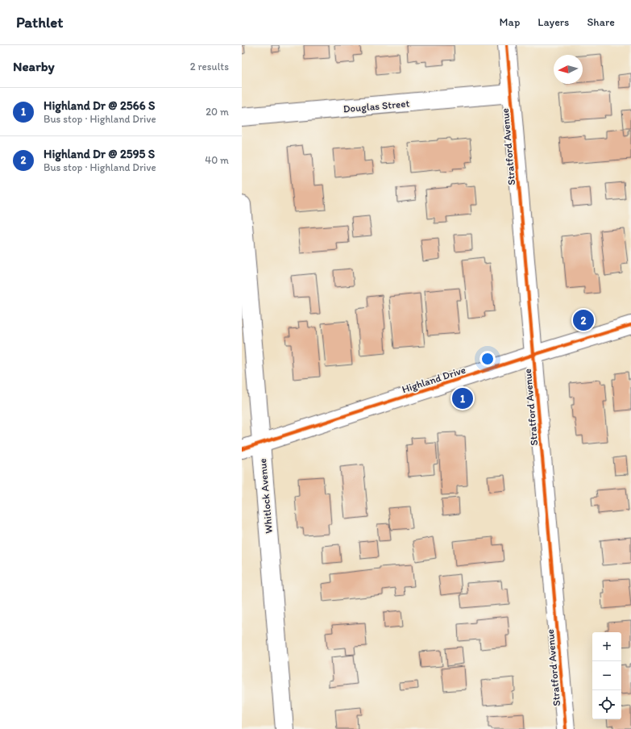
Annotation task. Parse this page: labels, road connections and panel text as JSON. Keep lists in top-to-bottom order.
{
  "streets": {
    "street": [
      "Douglas Street",
      "Stratford Avenue",
      "Highland Drive",
      "Whitlock Avenue"
    ]
  },
  "crossings": [
    ["Douglas Street", "Stratford Avenue"],
    ["Stratford Avenue", "Highland Drive"],
    ["Highland Drive", "Whitlock Avenue"]
  ],
  "north": "left",
  "page": {
    "header": "Pathlet",
    "nav": ["Map", "Layers", "Share"],
    "heading": ["Nearby", "2 results"],
    "list": [
      {
        "mark": "1",
        "name": "Highland Dr @ 2566 S",
        "note": "Bus stop · Highland Drive",
        "value": "20 m"
      },
      {
        "mark": "2",
        "name": "Highland Dr @ 2595 S",
        "note": "Bus stop · Highland Drive",
        "value": "40 m"
      }
    ],
    "pins": ["2", "1"],
    "map_buttons": ["+", "−"]
  }
}
